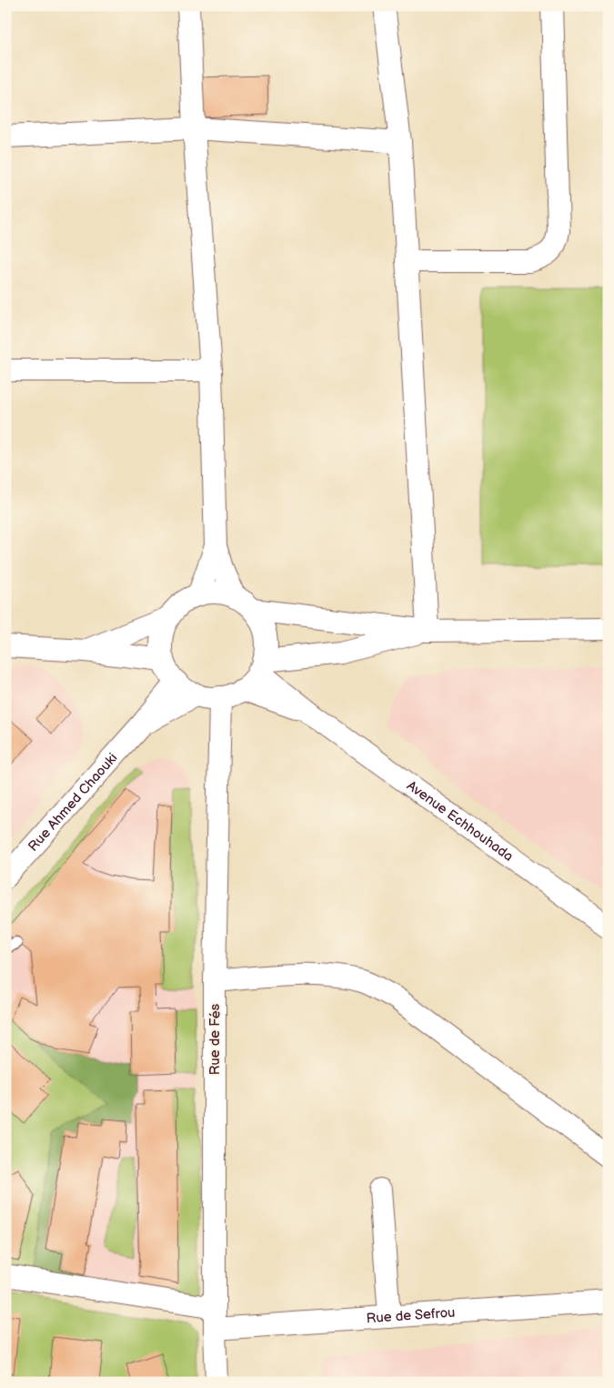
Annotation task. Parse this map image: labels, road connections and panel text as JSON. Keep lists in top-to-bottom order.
{
  "streets": {
    "street": [
      "Rue Ahmed Chaouki",
      "Avenue Echhouhada",
      "Rue de Fés",
      "Rue de Sefrou"
    ]
  },
  "crossings": [
    ["Rue Ahmed Chaouki", "Avenue Echhouhada"],
    ["Rue Ahmed Chaouki", "Rue de Fés"],
    ["Avenue Echhouhada", "Rue de Fés"],
    ["Rue de Fés", "Rue de Sefrou"]
  ]
}
